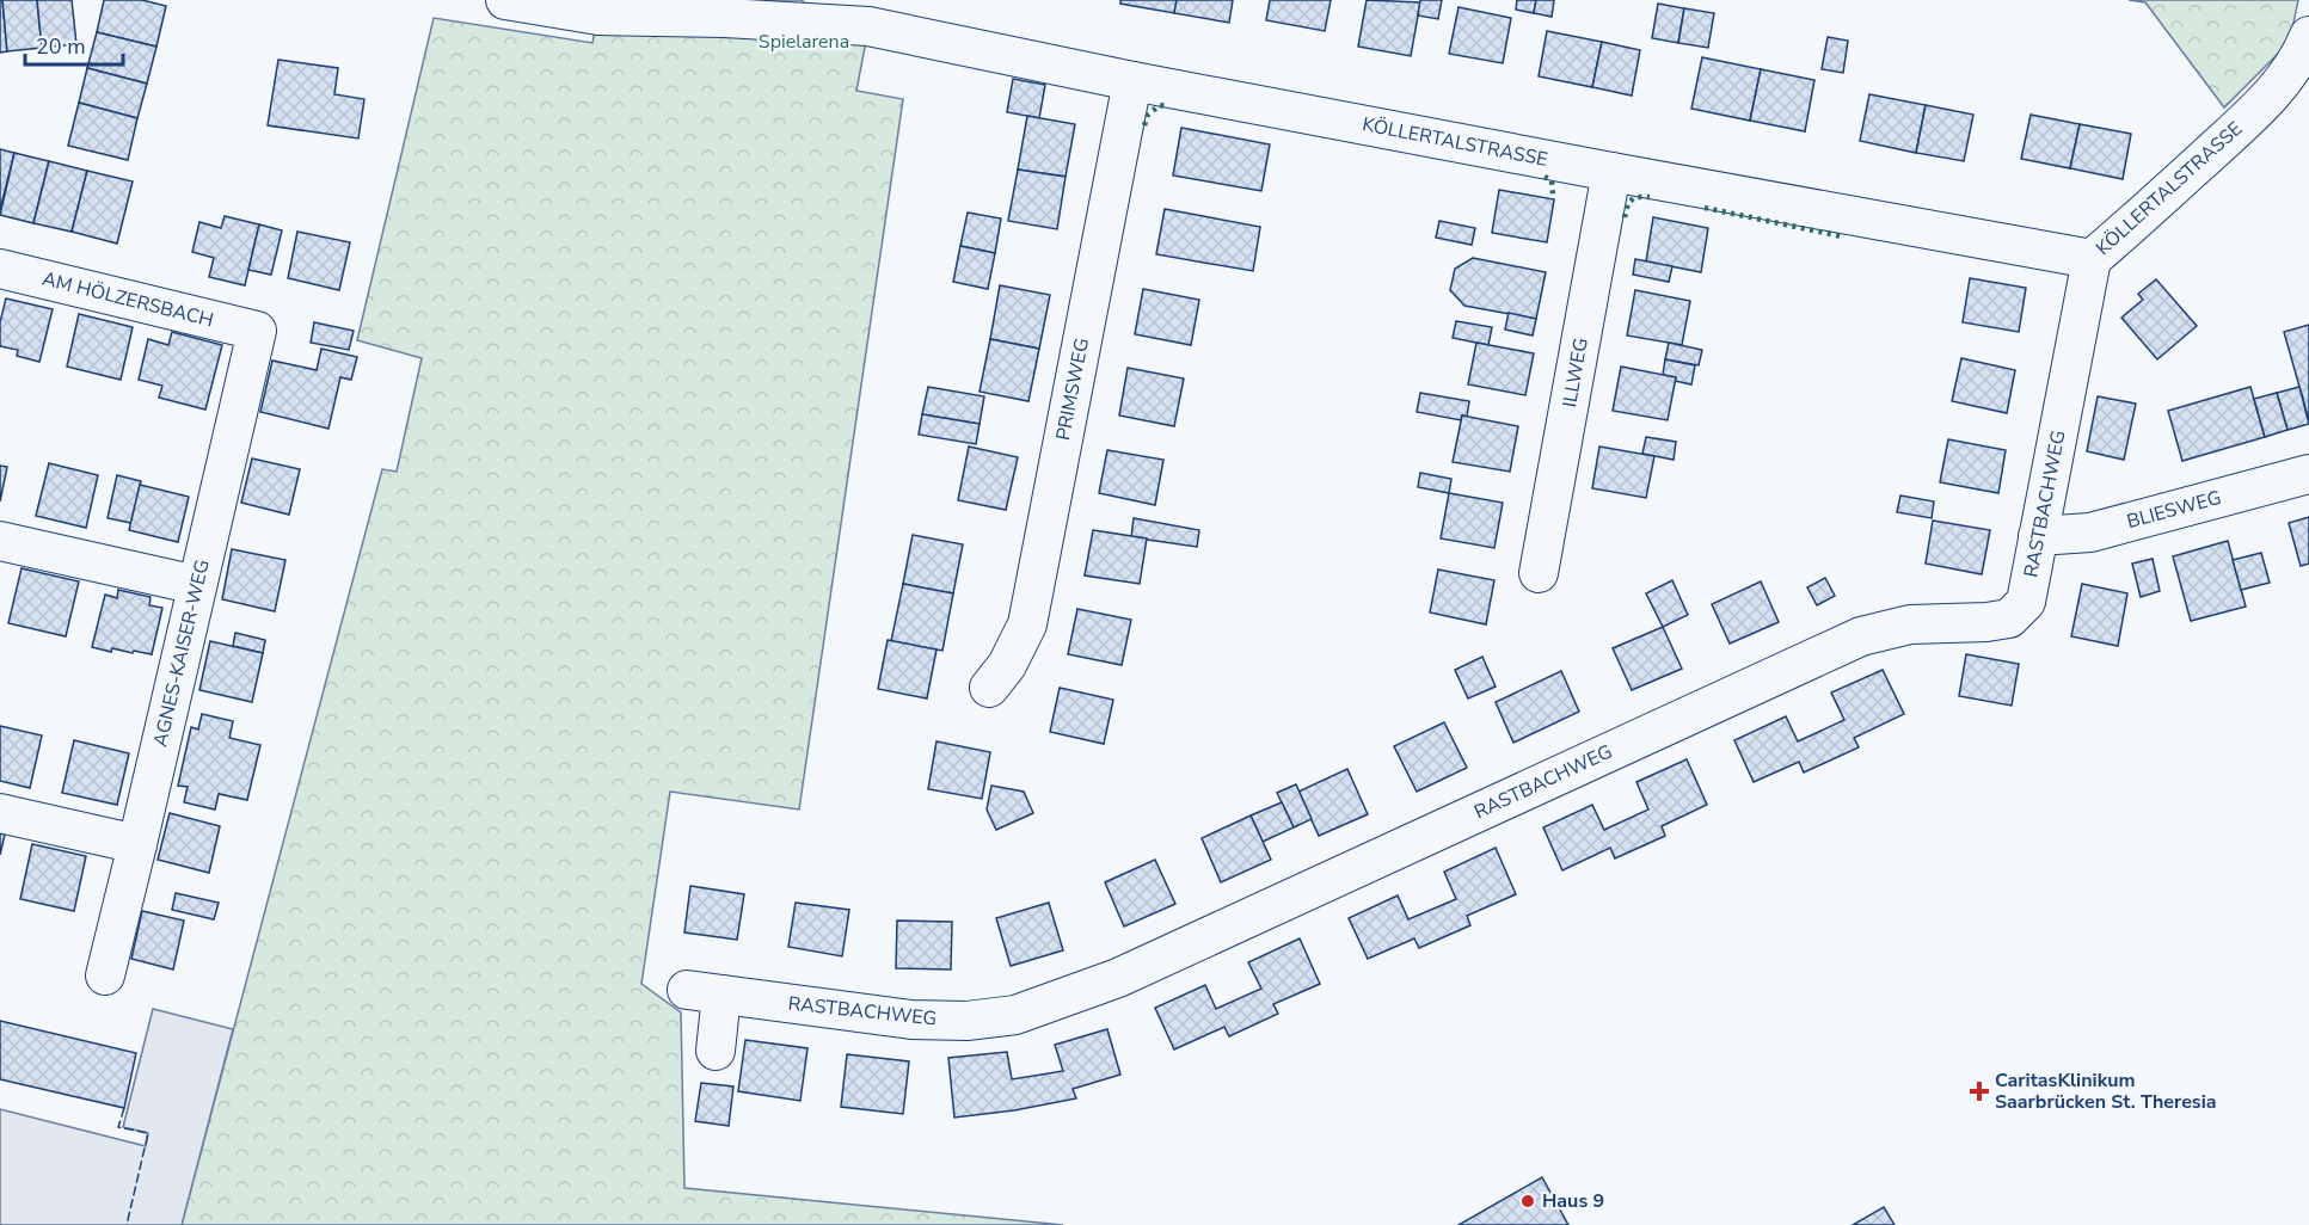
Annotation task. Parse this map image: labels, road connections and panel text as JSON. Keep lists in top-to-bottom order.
{
  "streets": {
    "street": [
      "KÖLLERTALSTRASSE",
      "AM HÖLZERSBACH",
      "ILLWEG",
      "PRIMSWEG",
      "RASTBACHWEG",
      "BLIESWEG",
      "AGNES-KAISER-WEG"
    ]
  },
  "crossings": [
    ["KÖLLERTALSTRASSE", "ILLWEG"],
    ["KÖLLERTALSTRASSE", "PRIMSWEG"],
    ["KÖLLERTALSTRASSE", "RASTBACHWEG"],
    ["AM HÖLZERSBACH", "AGNES-KAISER-WEG"],
    ["RASTBACHWEG", "BLIESWEG"]
  ],
  "parks": ["Spielarena"],
  "places": {
    "health": ["CaritasKlinikum Saarbrücken St. Theresia"],
    "other": ["Haus 9"]
  },
  "scale_bar": "20 m"
}
